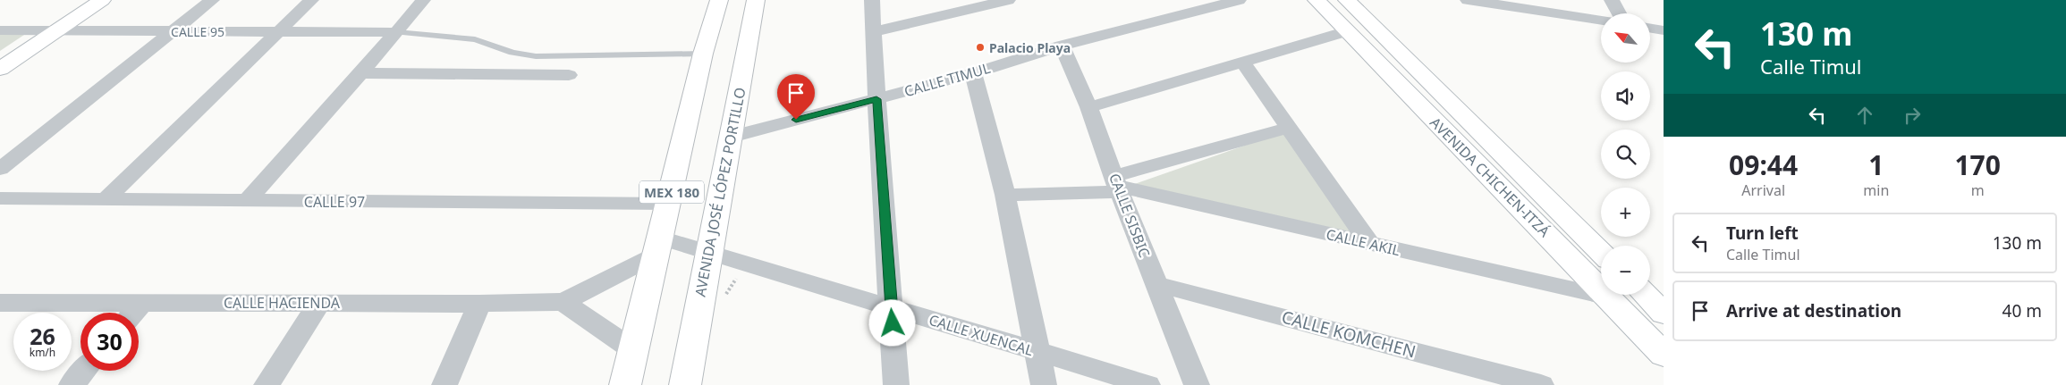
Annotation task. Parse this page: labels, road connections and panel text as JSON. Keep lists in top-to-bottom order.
{
  "streets": {
    "main road": ["AVENIDA CHICHEN-ITZÁ", "MEX 180", "AVENIDA JOSÉ LÓPEZ PORTILLO"],
    "street": [
      "CALLE 95",
      "CALLE TIMUL",
      "CALLE 97",
      "CALLE SISBIC",
      "CALLE AKIL",
      "CALLE HACIENDA",
      "CALLE KOMCHEN",
      "CALLE XUENCAL"
    ]
  },
  "crossings": [
    ["CALLE TIMUL", "AVENIDA JOSÉ LÓPEZ PORTILLO"],
    ["CALLE TIMUL", "CALLE SISBIC"],
    ["AVENIDA CHICHEN-ITZÁ", "CALLE AKIL"],
    ["MEX 180", "CALLE 97"],
    ["MEX 180", "CALLE HACIENDA"],
    ["MEX 180", "CALLE XUENCAL"],
    ["AVENIDA JOSÉ LÓPEZ PORTILLO", "CALLE XUENCAL"],
    ["CALLE SISBIC", "CALLE AKIL"],
    ["CALLE SISBIC", "CALLE KOMCHEN"],
    ["CALLE HACIENDA", "CALLE XUENCAL"]
  ],
  "places": ["Palacio Playa"],
  "north": "top left",
  "page": {
    "turn": ["130 m", "Calle Timul"],
    "map_buttons": ["+", "−"],
    "eta": [
      "09:44",
      "Arrival",
      "1",
      "min",
      "170",
      "m"
    ],
    "list": [
      {
        "name": "Turn left",
        "note": "Calle Timul",
        "value": "130 m"
      },
      {
        "name": "Arrive at destination",
        "value": "40 m"
      }
    ],
    "speed": "26 km/h",
    "limit": "30"
  }
}
